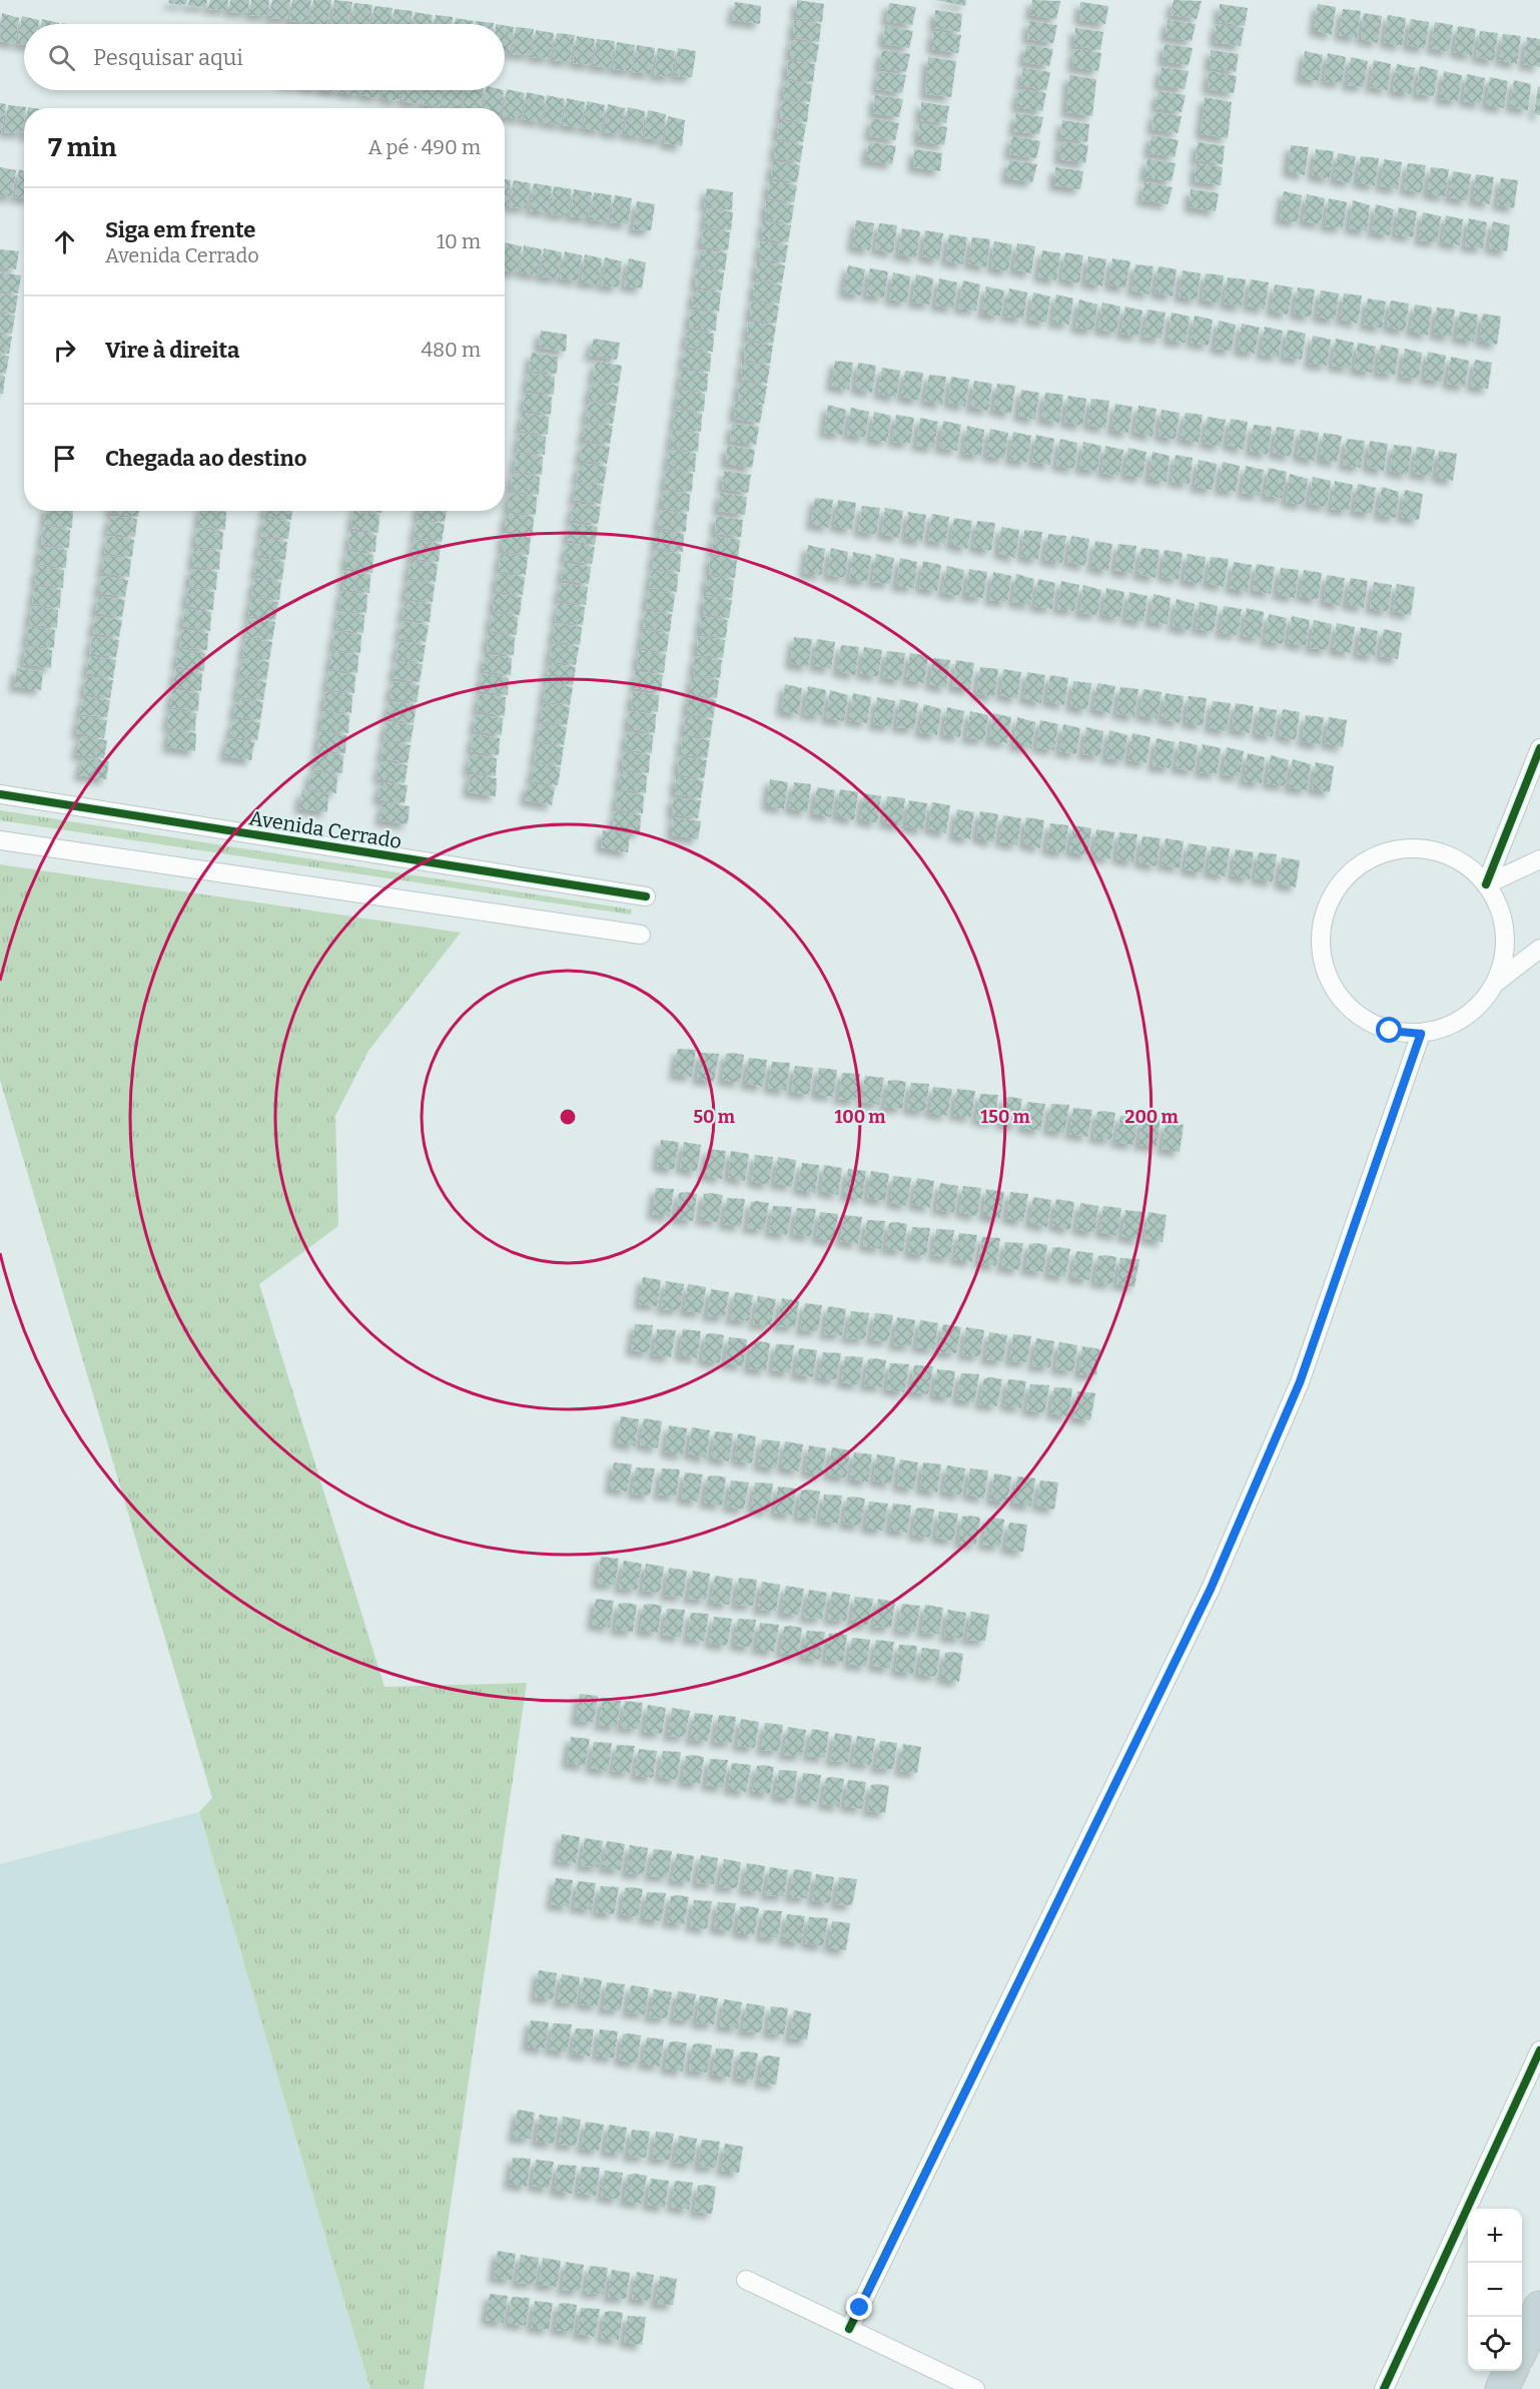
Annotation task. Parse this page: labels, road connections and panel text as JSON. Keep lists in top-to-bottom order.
{
  "streets": {
    "street": ["Avenida Cerrado"]
  },
  "page": {
    "search": "Pesquisar aqui",
    "heading": ["7 min", "A pé · 490 m"],
    "list": [
      ["Siga em frente", "Avenida Cerrado", "10 m"],
      ["Vire à direita", "480 m"],
      "Chegada ao destino"
    ],
    "map_buttons": ["+", "−"]
  },
  "rings": [
    "50 m",
    "100 m",
    "150 m",
    "200 m"
  ]
}
